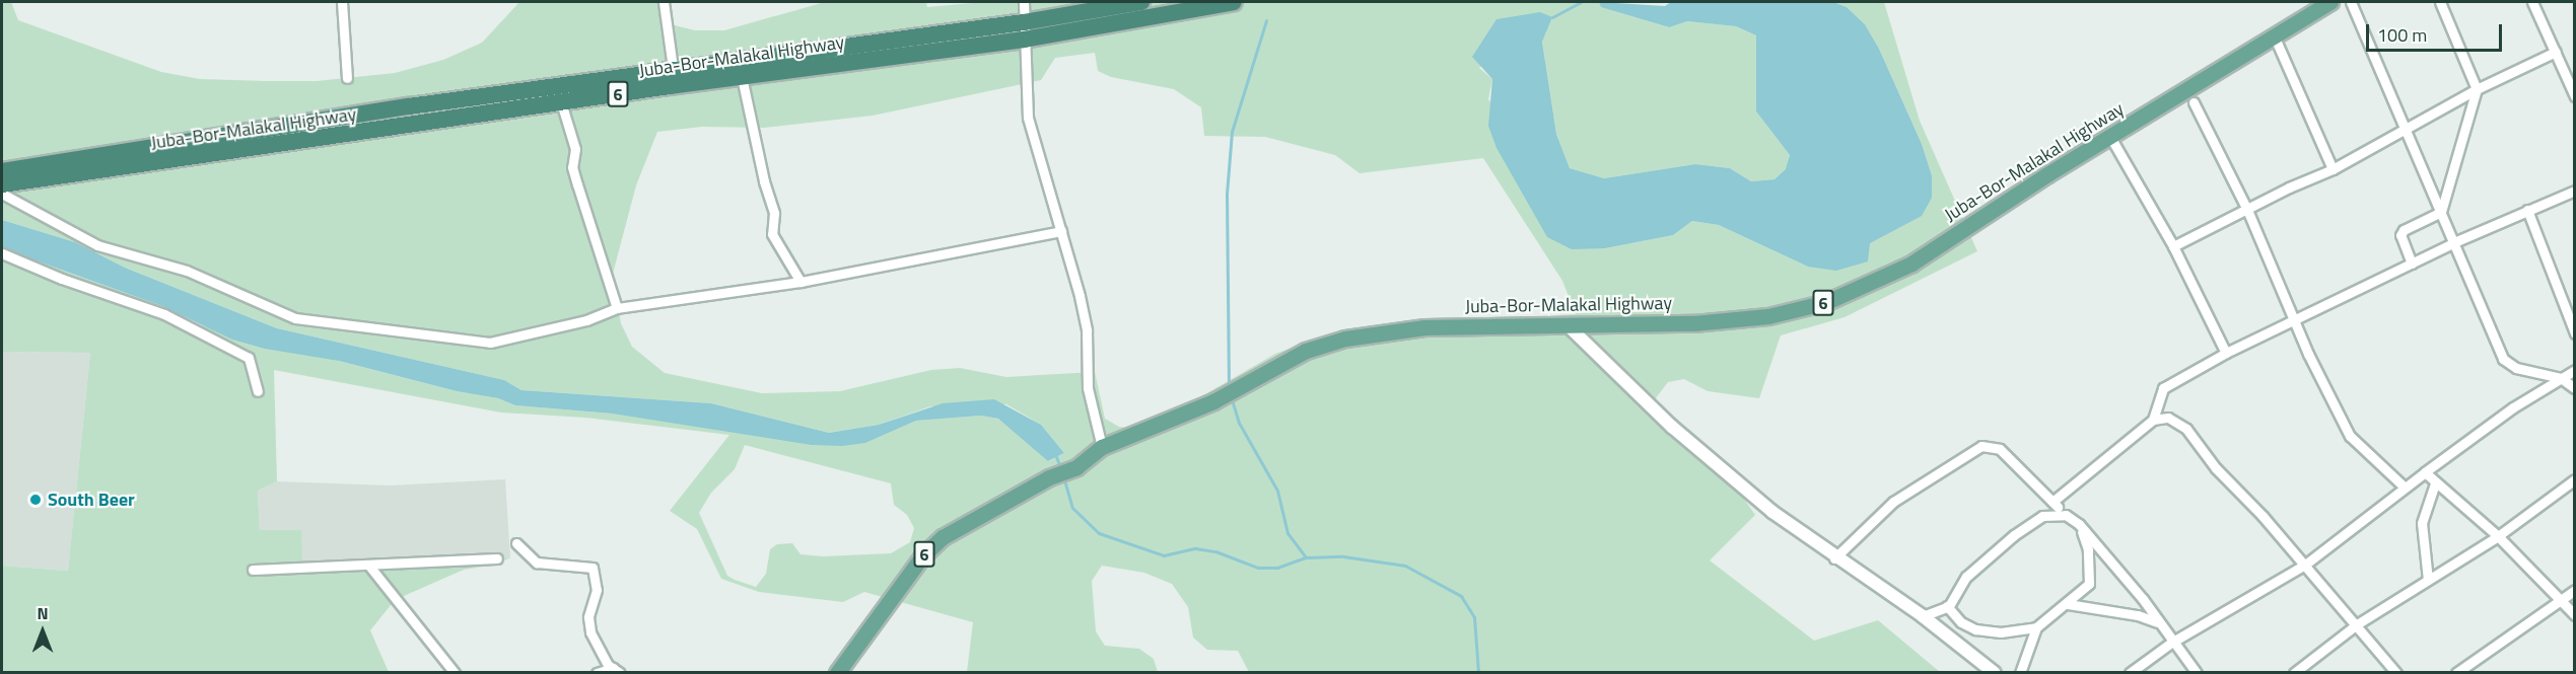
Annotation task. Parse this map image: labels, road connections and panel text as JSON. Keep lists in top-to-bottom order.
{
  "streets": {
    "highway": ["Juba-Bor-Malakal Highway", "6"]
  },
  "places": ["South Beer"],
  "scale_bar": "100 m",
  "north": "top"
}
